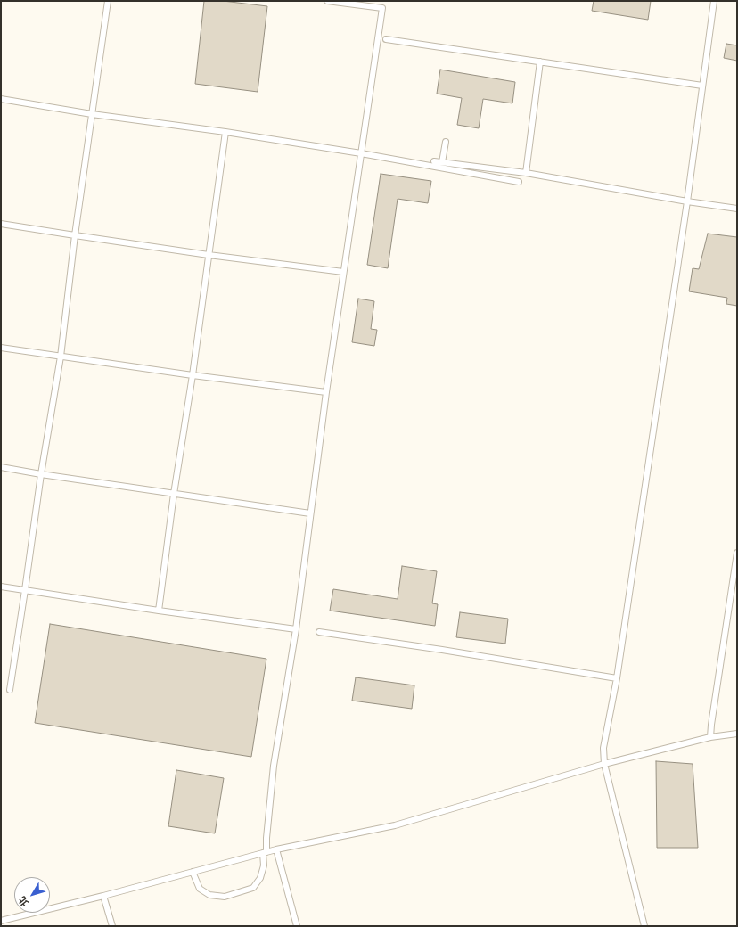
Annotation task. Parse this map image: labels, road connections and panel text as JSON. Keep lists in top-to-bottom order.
{
  "north": "bottom left"
}
